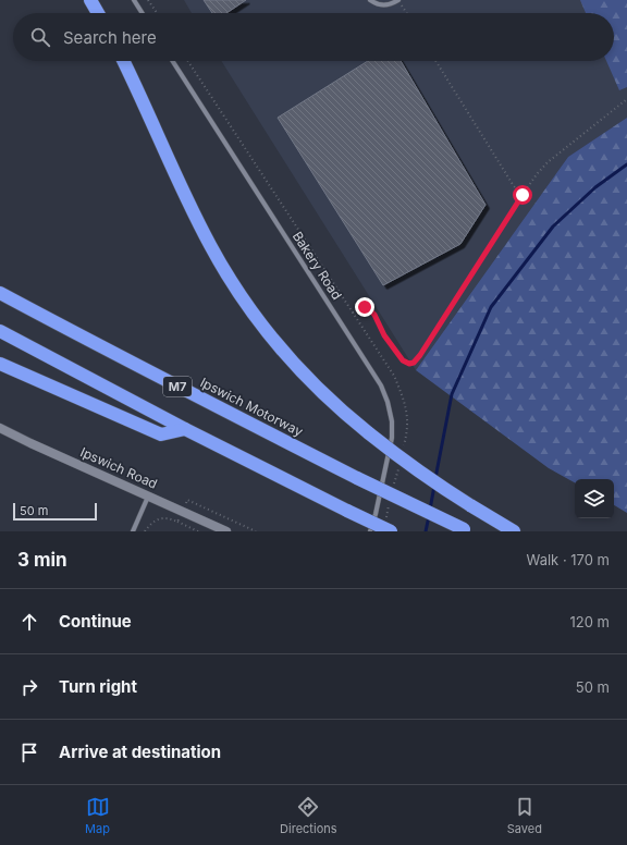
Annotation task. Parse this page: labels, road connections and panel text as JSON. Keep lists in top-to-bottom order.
{
  "streets": {
    "highway": ["M7", "Ipswich Motorway"],
    "street": ["Bakery Road", "Ipswich Road"]
  },
  "scale_bar": "50 m",
  "page": {
    "search": "Search here",
    "scale": "50 m",
    "heading": ["3 min", "Walk · 170 m"],
    "list": [
      ["Continue", "120 m"],
      ["Turn right", "50 m"],
      "Arrive at destination"
    ],
    "nav": ["Map", "Directions", "Saved"]
  }
}
